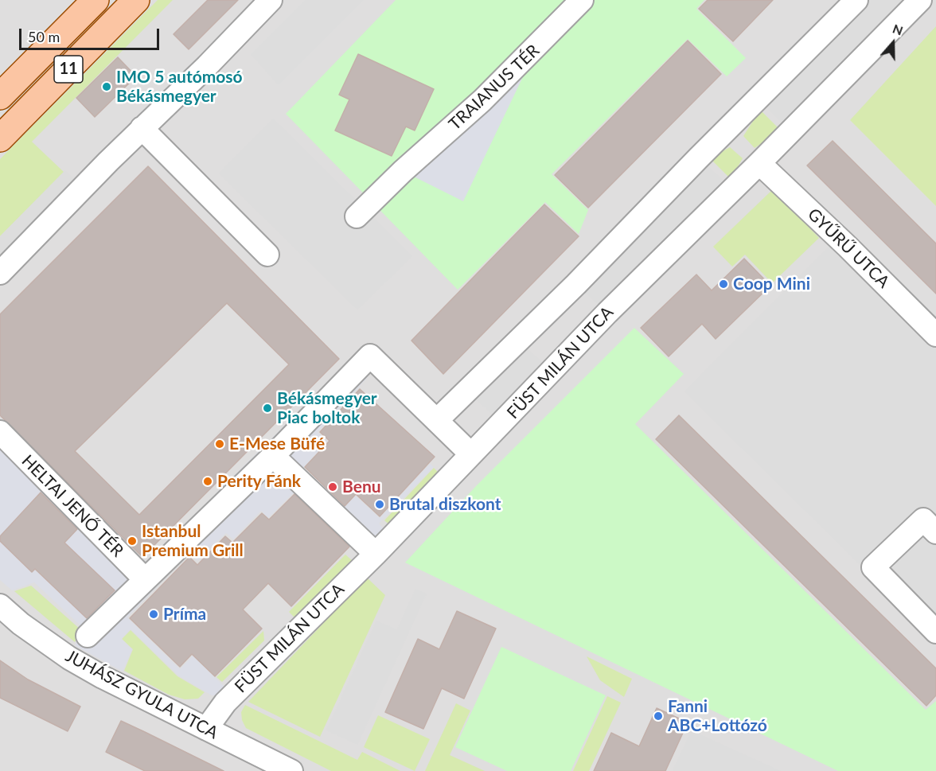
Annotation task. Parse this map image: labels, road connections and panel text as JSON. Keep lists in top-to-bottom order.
{
  "streets": {
    "main road": ["11"],
    "street": [
      "TRAIANUS TÉR",
      "GYŰRŰ UTCA",
      "FÜST MILÁN UTCA",
      "HELTAI JENŐ TÉR",
      "JUHÁSZ GYULA UTCA"
    ]
  },
  "crossings": [
    ["GYŰRŰ UTCA", "FÜST MILÁN UTCA"],
    ["FÜST MILÁN UTCA", "JUHÁSZ GYULA UTCA"]
  ],
  "places": [
    "IMO 5 autómosó Békásmegyer",
    "Coop Mini",
    "Békásmegyer Piac boltok",
    "E-Mese Büfé",
    "Perity Fánk",
    "Benu",
    "Brutal diszkont",
    "Istanbul Premium Grill",
    "Príma",
    "Fanni ABC+Lottózó"
  ],
  "scale_bar": "50 m",
  "north": "top"
}
